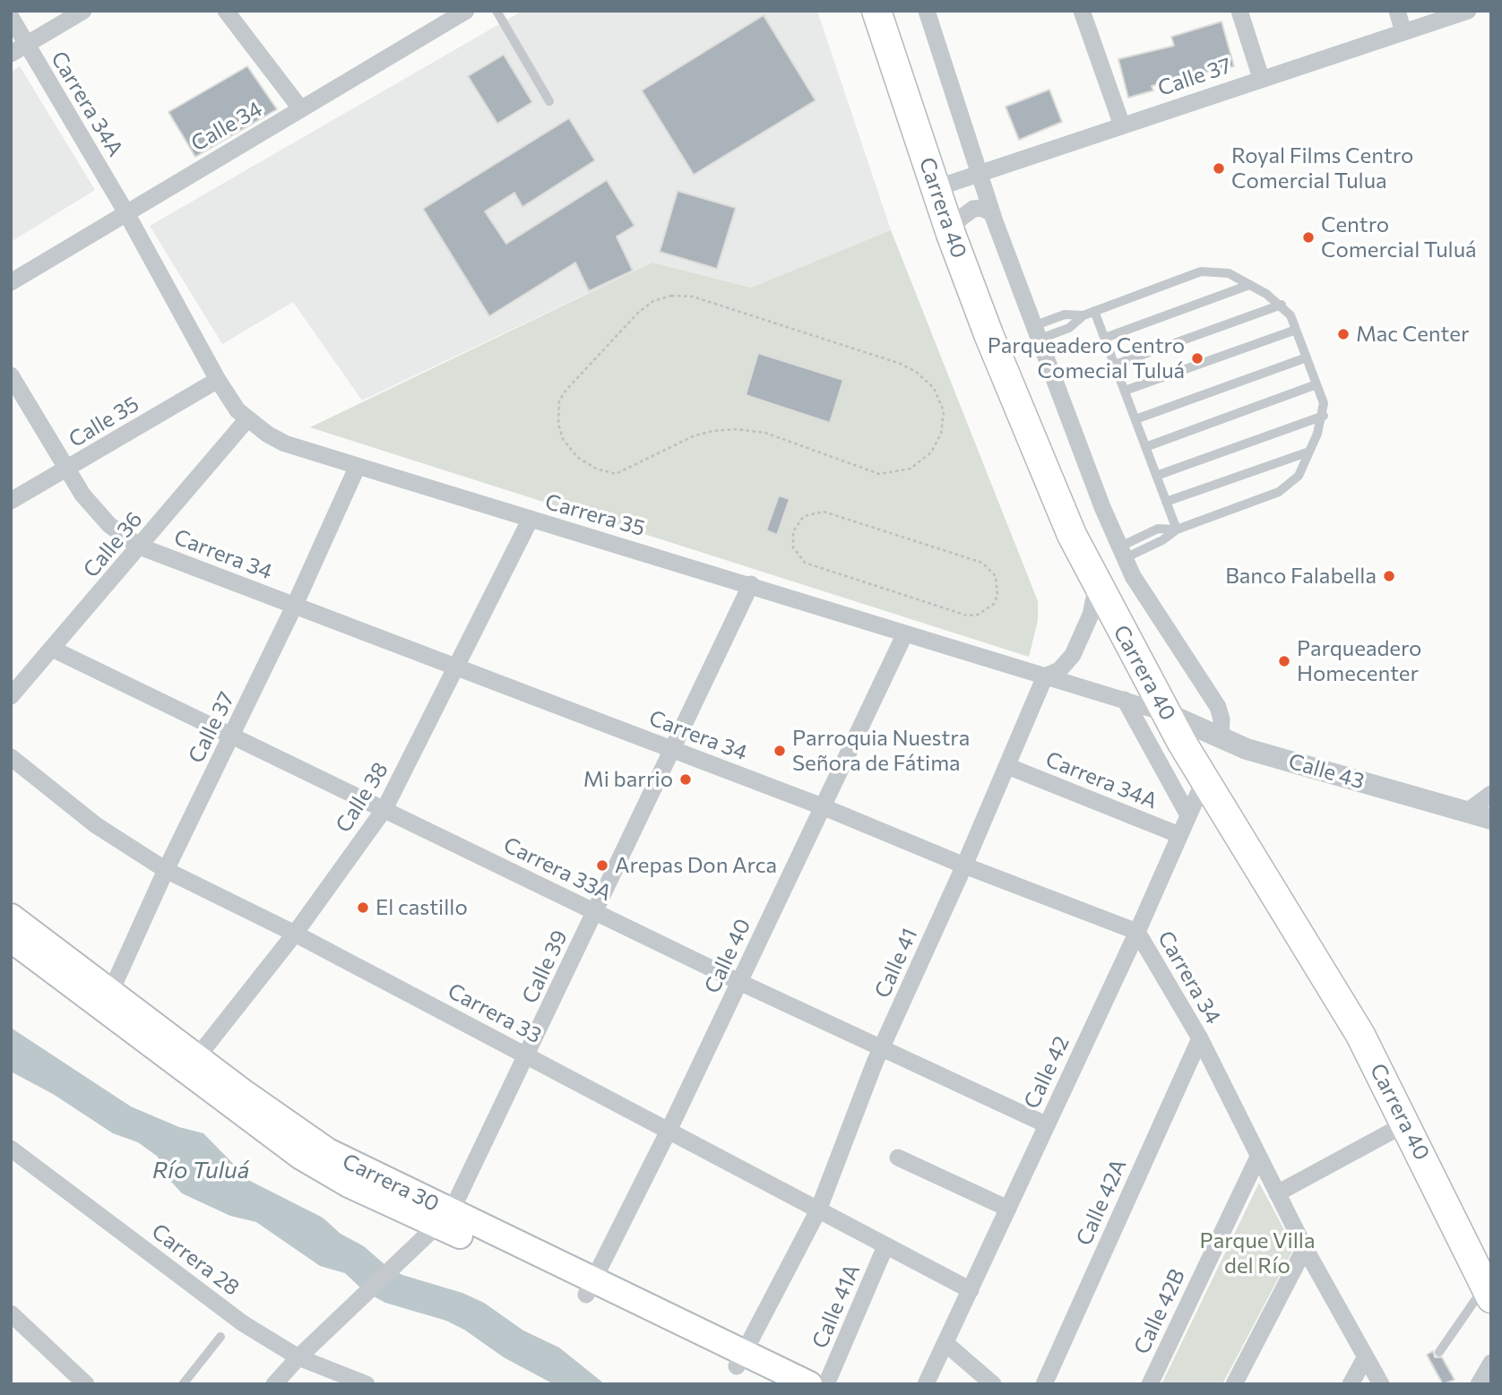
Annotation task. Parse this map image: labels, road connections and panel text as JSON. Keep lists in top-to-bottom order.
{
  "streets": {
    "main road": ["Carrera 40", "Carrera 30"],
    "street": [
      "Calle 37",
      "Carrera 34A",
      "Calle 34",
      "Calle 35",
      "Carrera 35",
      "Calle 36",
      "Carrera 34",
      "Calle 43",
      "Calle 38",
      "Carrera 33A",
      "Calle 40",
      "Calle 41",
      "Calle 39",
      "Carrera 33",
      "Calle 42",
      "Calle 42A",
      "Carrera 28",
      "Calle 41A",
      "Calle 42B"
    ]
  },
  "crossings": [
    ["Calle 37", "Carrera 40"],
    ["Calle 37", "Carrera 35"],
    ["Calle 37", "Carrera 34"],
    ["Calle 37", "Carrera 33A"],
    ["Calle 37", "Carrera 33"],
    ["Calle 37", "Carrera 30"],
    ["Carrera 34A", "Calle 34"],
    ["Carrera 34A", "Carrera 35"],
    ["Carrera 34A", "Calle 41"],
    ["Carrera 34A", "Calle 42"],
    ["Calle 34", "Carrera 35"],
    ["Carrera 40", "Carrera 35"],
    ["Carrera 40", "Calle 43"],
    ["Carrera 40", "Calle 42"],
    ["Calle 35", "Carrera 35"],
    ["Calle 35", "Carrera 34"],
    ["Carrera 35", "Calle 36"],
    ["Carrera 35", "Calle 43"],
    ["Carrera 35", "Calle 38"],
    ["Carrera 35", "Calle 40"],
    ["Carrera 35", "Calle 41"],
    ["Carrera 35", "Calle 39"],
    ["Calle 36", "Carrera 34"],
    ["Calle 36", "Carrera 33A"],
    ["Carrera 34", "Calle 38"],
    ["Carrera 34", "Calle 40"],
    ["Carrera 34", "Calle 41"],
    ["Carrera 34", "Calle 39"],
    ["Carrera 34", "Calle 42"],
    ["Carrera 34", "Calle 42A"],
    ["Carrera 34", "Calle 42B"],
    ["Calle 38", "Carrera 33A"],
    ["Calle 38", "Carrera 33"],
    ["Calle 38", "Carrera 30"],
    ["Carrera 33A", "Calle 40"],
    ["Carrera 33A", "Calle 41"],
    ["Carrera 33A", "Calle 39"],
    ["Carrera 33A", "Calle 42"],
    ["Calle 40", "Carrera 33"],
    ["Calle 40", "Carrera 30"],
    ["Calle 41", "Carrera 33"],
    ["Calle 41", "Carrera 30"],
    ["Calle 39", "Carrera 33"],
    ["Calle 39", "Carrera 30"],
    ["Calle 39", "Carrera 28"],
    ["Carrera 33", "Calle 42"],
    ["Carrera 33", "Calle 41A"]
  ],
  "water": ["Río Tuluá"],
  "parks": ["Parque Villa del Río"],
  "places": [
    "Royal Films Centro Comercial Tulua",
    "Centro Comercial Tuluá",
    "Mac Center",
    "Parqueadero Centro Comecial Tuluá",
    "Banco Falabella",
    "Parqueadero Homecenter",
    "Parroquia Nuestra Señora de Fátima",
    "Mi barrio",
    "Arepas Don Arca",
    "El castillo"
  ]
}
